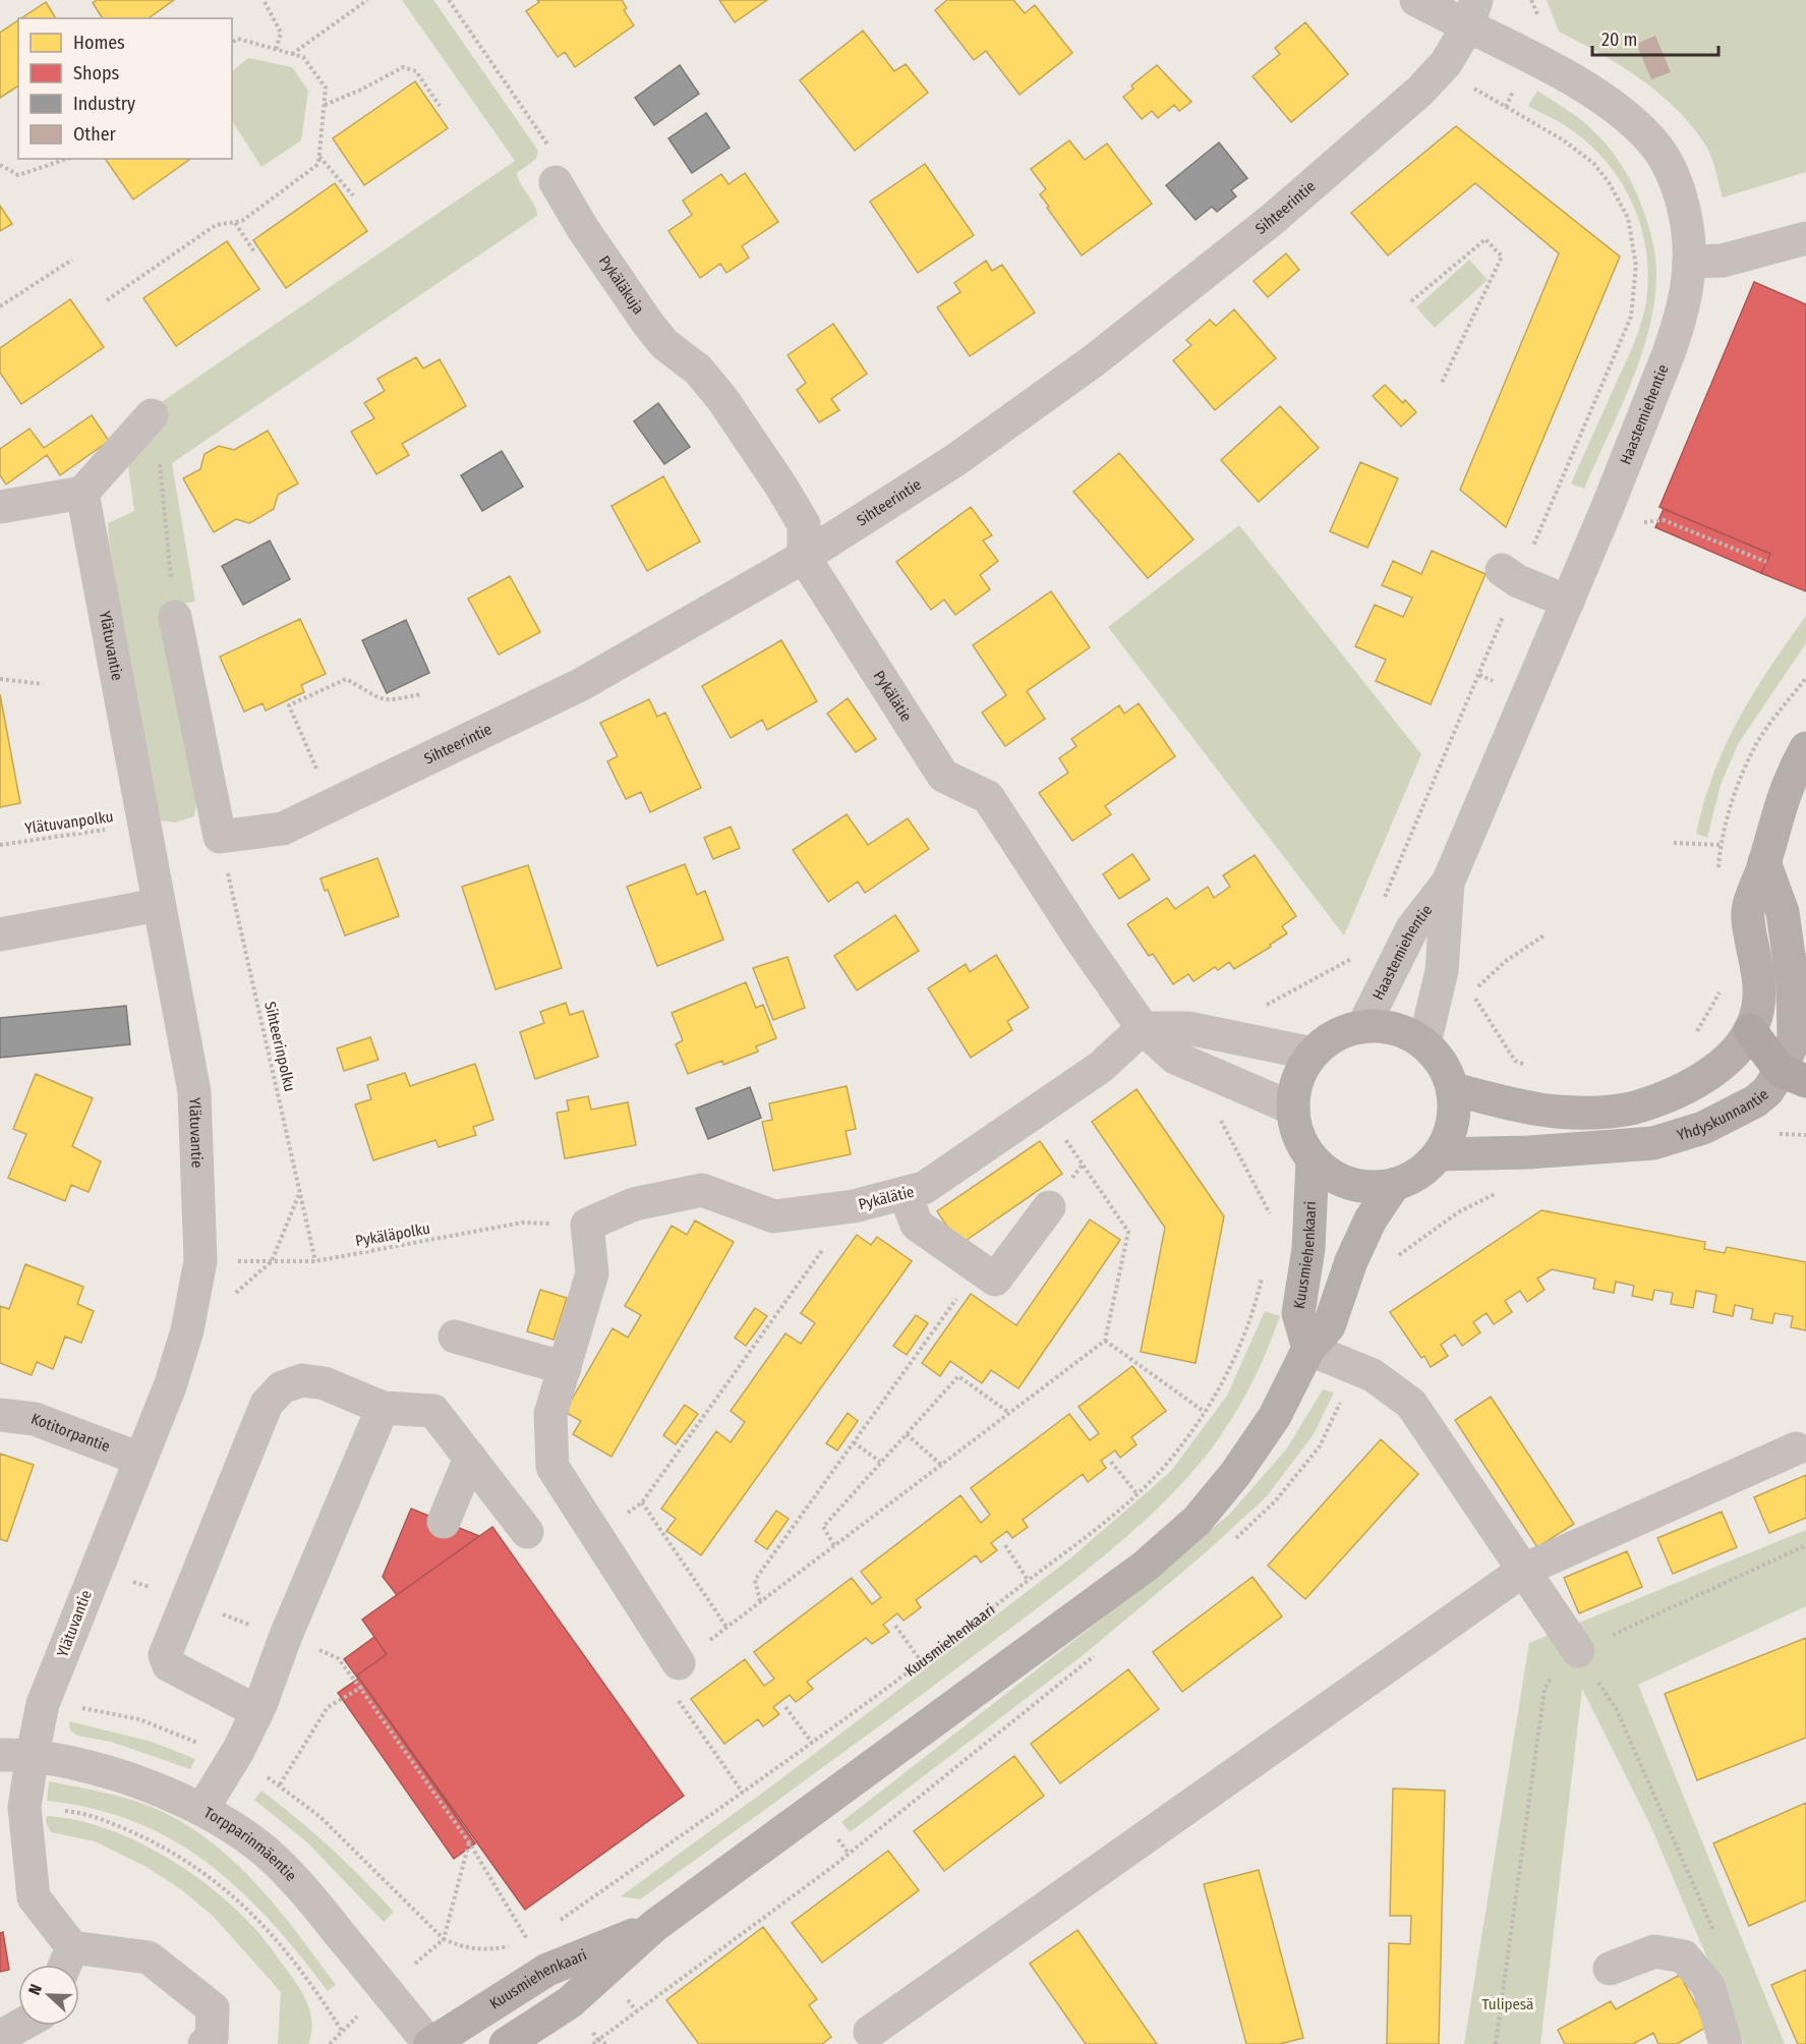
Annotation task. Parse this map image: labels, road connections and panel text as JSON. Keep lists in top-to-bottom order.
{
  "streets": {
    "main road": ["Yhdyskunnantie", "Kuusmiehenkaari"],
    "street": [
      "Sihteerintie",
      "Pykäläkuja",
      "Haastemiehentie",
      "Ylätuvantie",
      "Pykälätie",
      "Kotitorpantie",
      "Torpparinmäentie"
    ],
    "path": ["Ylätuvanpolku", "Sihteerinpolku", "Pykäläpolku"]
  },
  "crossings": [
    ["Sihteerintie", "Pykäläkuja"],
    ["Sihteerintie", "Haastemiehentie"],
    ["Sihteerintie", "Pykälätie"],
    ["Sihteerintie", "Sihteerinpolku"],
    ["Pykäläkuja", "Pykälätie"],
    ["Haastemiehentie", "Pykälätie"],
    ["Haastemiehentie", "Yhdyskunnantie"],
    ["Haastemiehentie", "Kuusmiehenkaari"],
    ["Ylätuvantie", "Ylätuvanpolku"],
    ["Ylätuvantie", "Pykäläpolku"],
    ["Ylätuvantie", "Kotitorpantie"],
    ["Ylätuvantie", "Torpparinmäentie"],
    ["Pykälätie", "Yhdyskunnantie"],
    ["Pykälätie", "Pykäläpolku"],
    ["Pykälätie", "Kuusmiehenkaari"],
    ["Sihteerinpolku", "Pykäläpolku"],
    ["Yhdyskunnantie", "Kuusmiehenkaari"],
    ["Kuusmiehenkaari", "Torpparinmäentie"]
  ],
  "parks": ["Tulipesä"],
  "legend": [
    "Homes",
    "Shops",
    "Industry",
    "Other"
  ],
  "scale_bar": "20 m",
  "north": "left"
}
